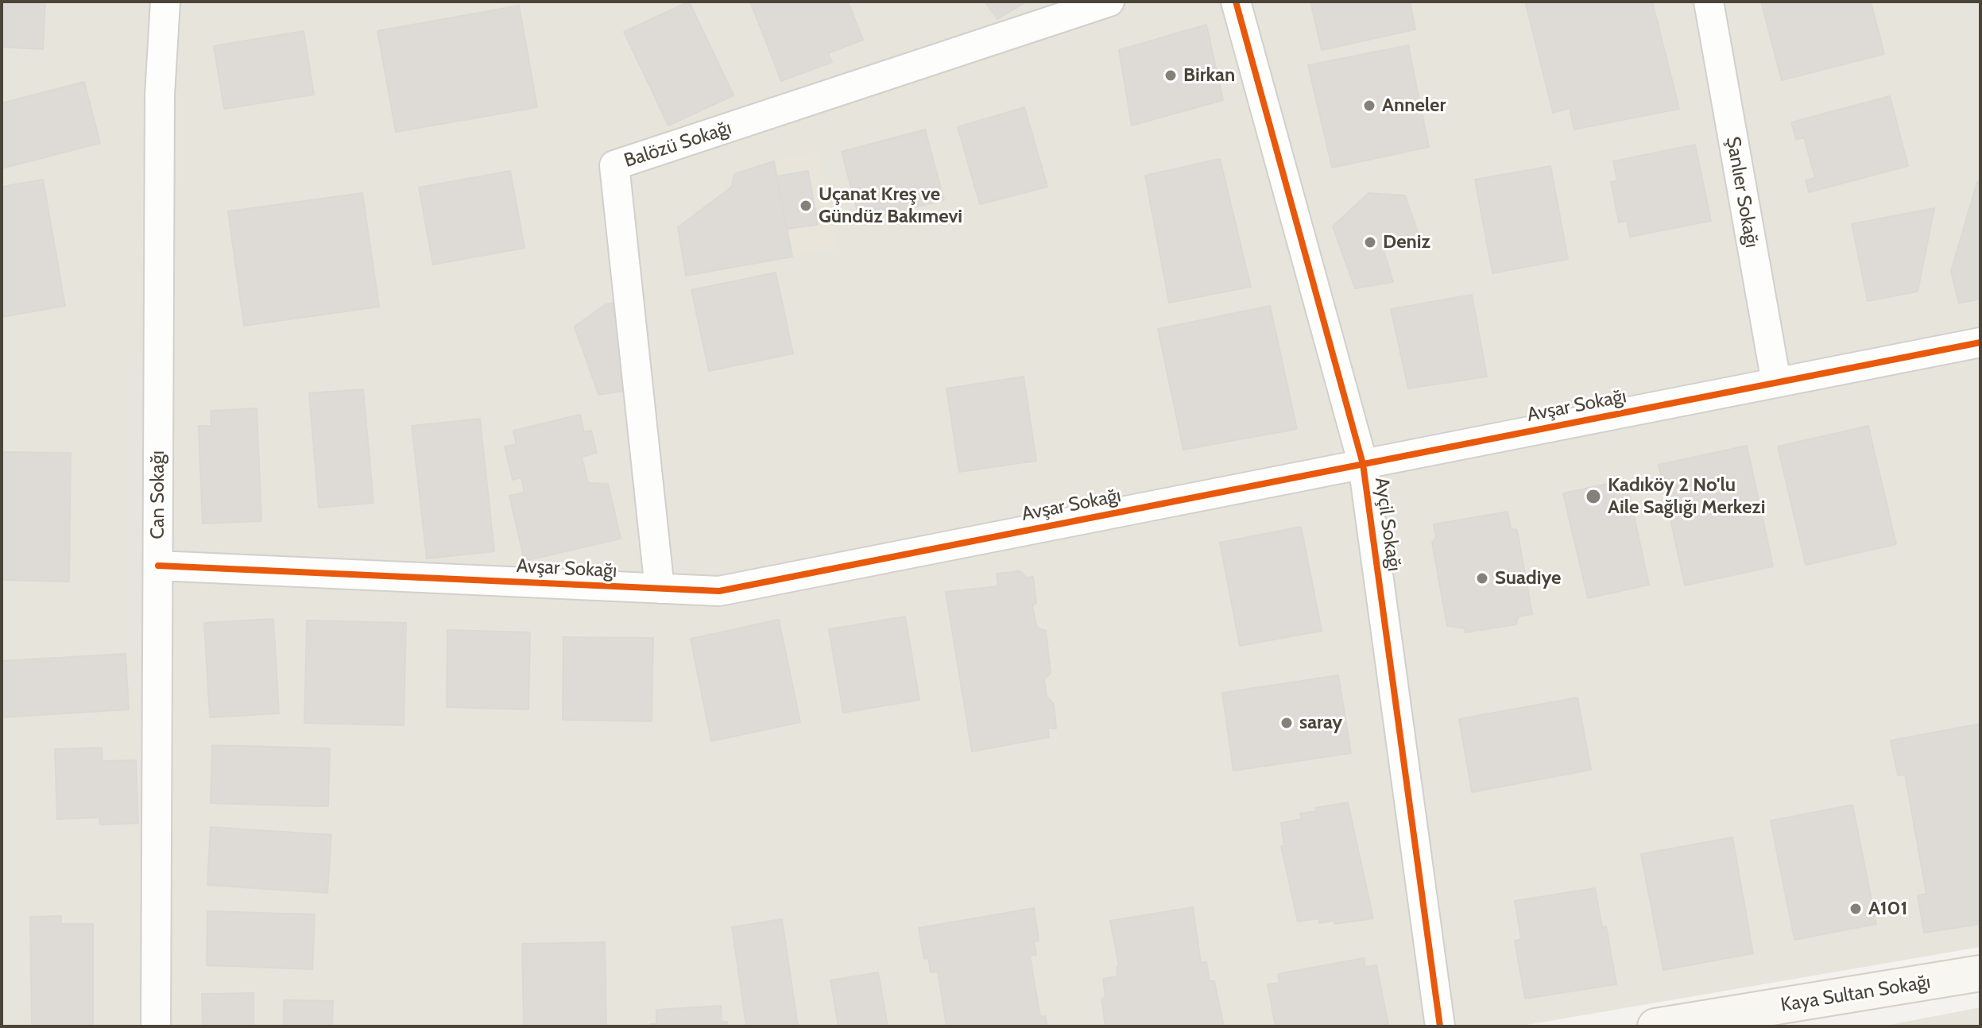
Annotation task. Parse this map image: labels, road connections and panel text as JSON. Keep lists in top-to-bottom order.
{
  "streets": {
    "street": [
      "Balözü Sokağı",
      "Şanlıer Sokağı",
      "Avşar Sokağı",
      "Can Sokağı",
      "Ayçil Sokağı",
      "Kaya Sultan Sokağı"
    ]
  },
  "crossings": [
    ["Balözü Sokağı", "Avşar Sokağı"],
    ["Şanlıer Sokağı", "Avşar Sokağı"],
    ["Avşar Sokağı", "Can Sokağı"],
    ["Avşar Sokağı", "Ayçil Sokağı"]
  ],
  "places": [
    "Birkan",
    "Anneler",
    "Uçanat Kreş ve Gündüz Bakımevi",
    "Deniz",
    "Kadıköy 2 No'lu Aile Sağlığı Merkezi",
    "Suadiye",
    "saray",
    "A101"
  ]
}
